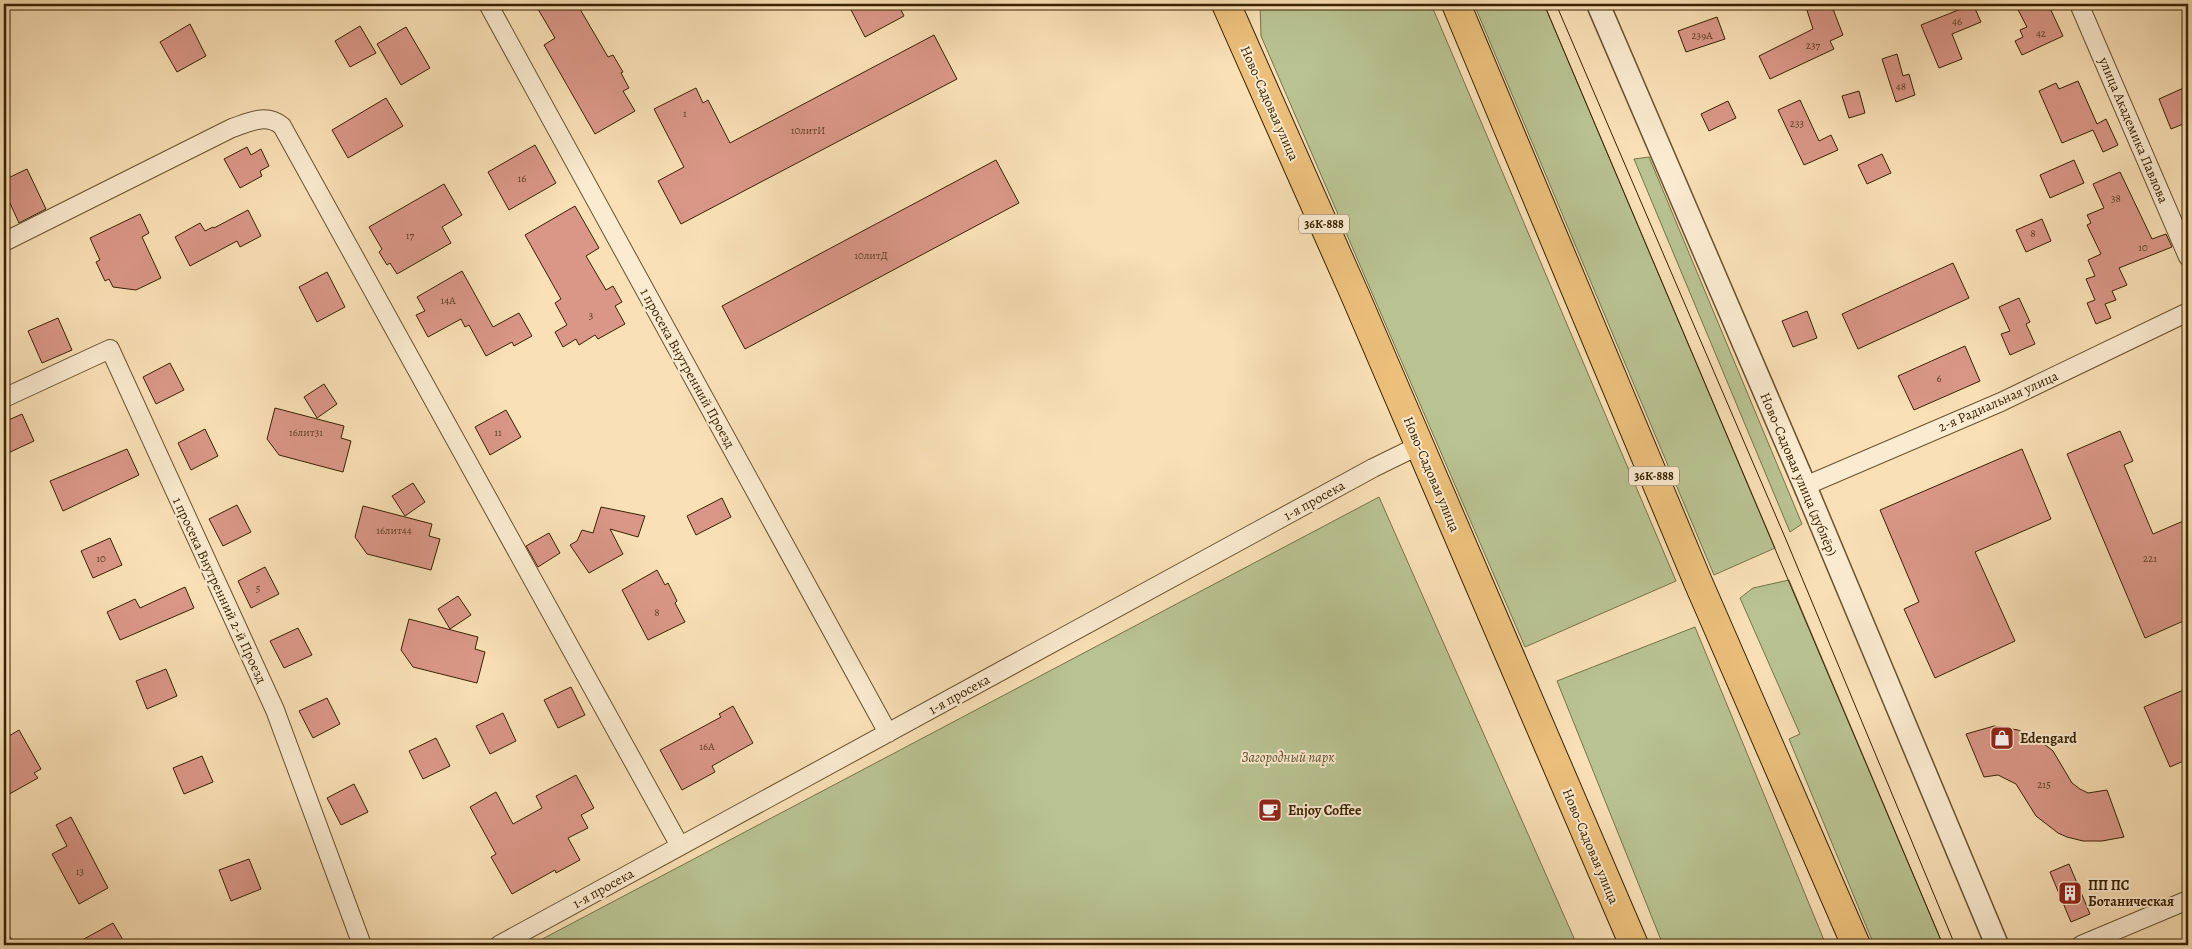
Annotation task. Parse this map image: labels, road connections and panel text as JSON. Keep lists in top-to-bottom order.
{
  "streets": {
    "main road": ["Ново-Садовая улица", "36К-888"],
    "street": [
      "улица Академика Павлова",
      "1 просека Внутренний Проезд",
      "2-я Радиальная улица",
      "Ново-Садовая улица (дублёр)",
      "1-я просека",
      "1 просека Внутренний 2-й Проезд"
    ]
  },
  "crossings": [
    ["Ново-Садовая улица", "1-я просека"],
    ["1 просека Внутренний Проезд", "1-я просека"],
    ["2-я Радиальная улица", "Ново-Садовая улица (дублёр)"]
  ],
  "parks": ["Загородный парк"],
  "places": {
    "shop": ["Edengard"],
    "cafe": ["Enjoy Coffee"],
    "building": ["ПП ПС Ботаническая"]
  },
  "house_numbers": [
    "46",
    "42",
    "239А",
    "237",
    "48",
    "1",
    "233",
    "10литИ",
    "16",
    "38",
    "8",
    "17",
    "10",
    "10литД",
    "14А",
    "3",
    "6",
    "16лит31",
    "11",
    "16лит44",
    "10",
    "221",
    "5",
    "8",
    "16А",
    "215",
    "13"
  ]
}
